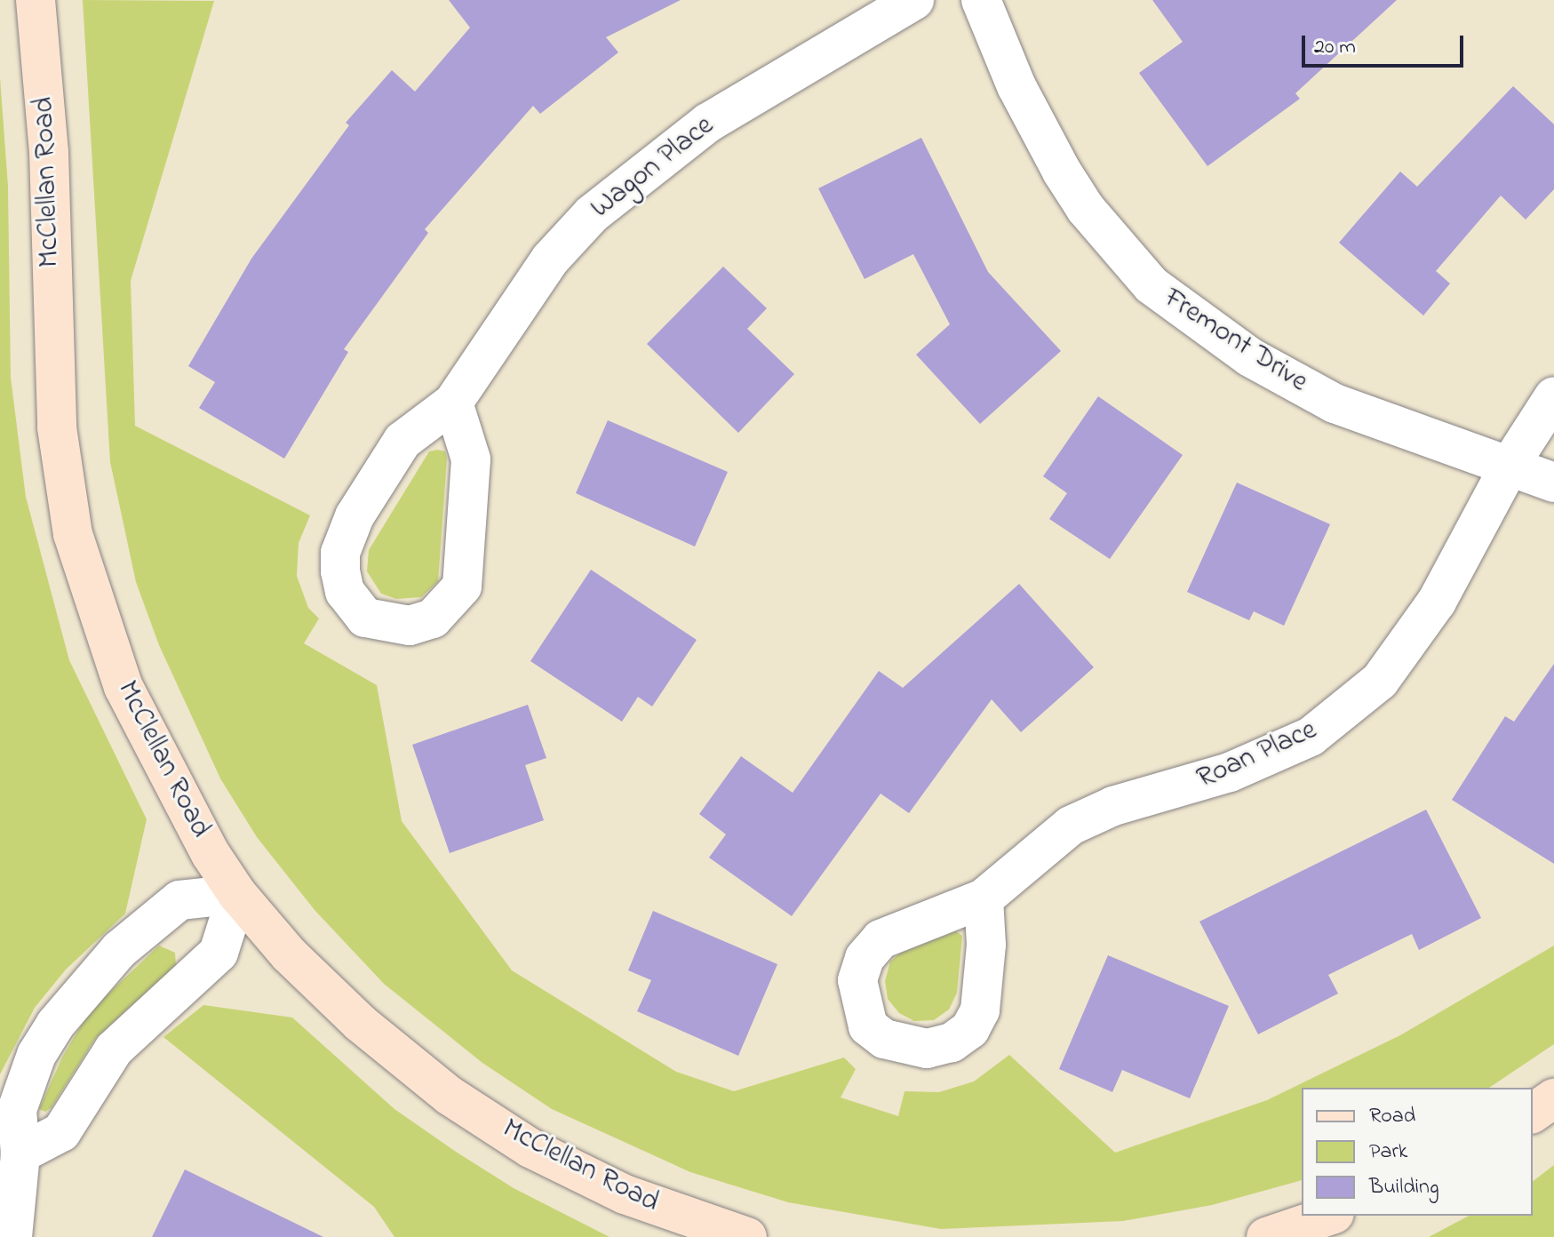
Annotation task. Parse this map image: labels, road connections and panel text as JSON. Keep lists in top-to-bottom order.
{
  "streets": {
    "street": [
      "Wagon Place",
      "McClellan Road",
      "Fremont Drive",
      "Roan Place"
    ]
  },
  "crossings": [
    ["Fremont Drive", "Roan Place"]
  ],
  "legend": ["Road", "Park", "Building"],
  "scale_bar": "20 m"
}
